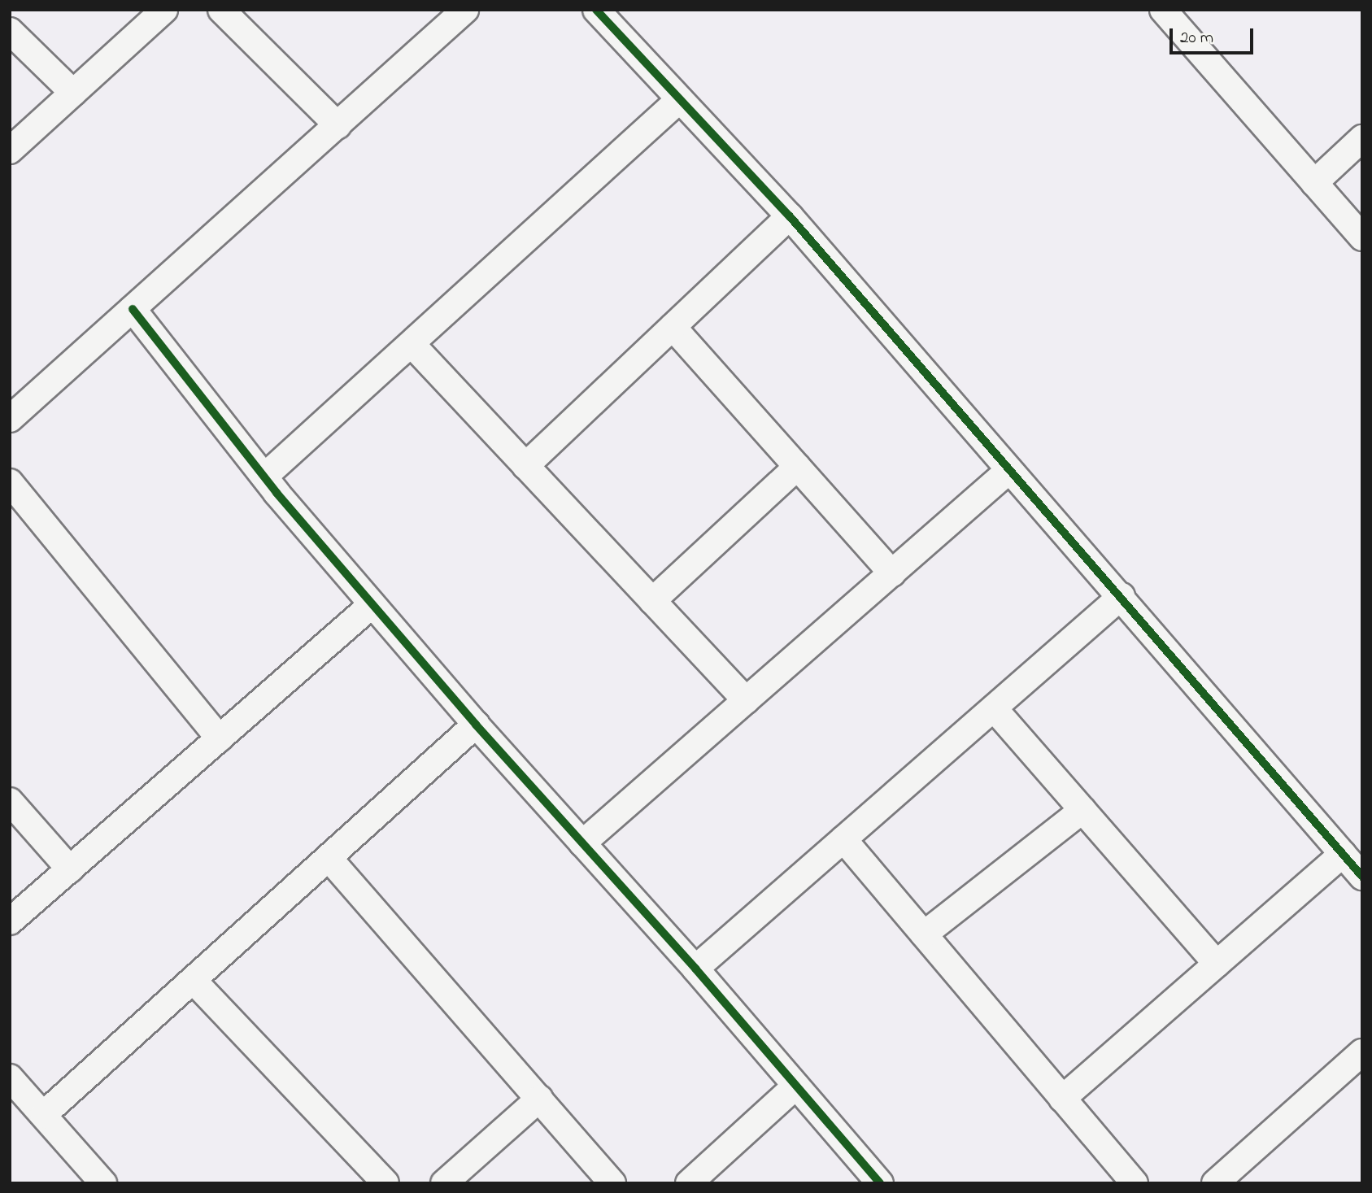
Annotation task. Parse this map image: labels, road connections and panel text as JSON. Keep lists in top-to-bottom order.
{
  "scale_bar": "20 m"
}
